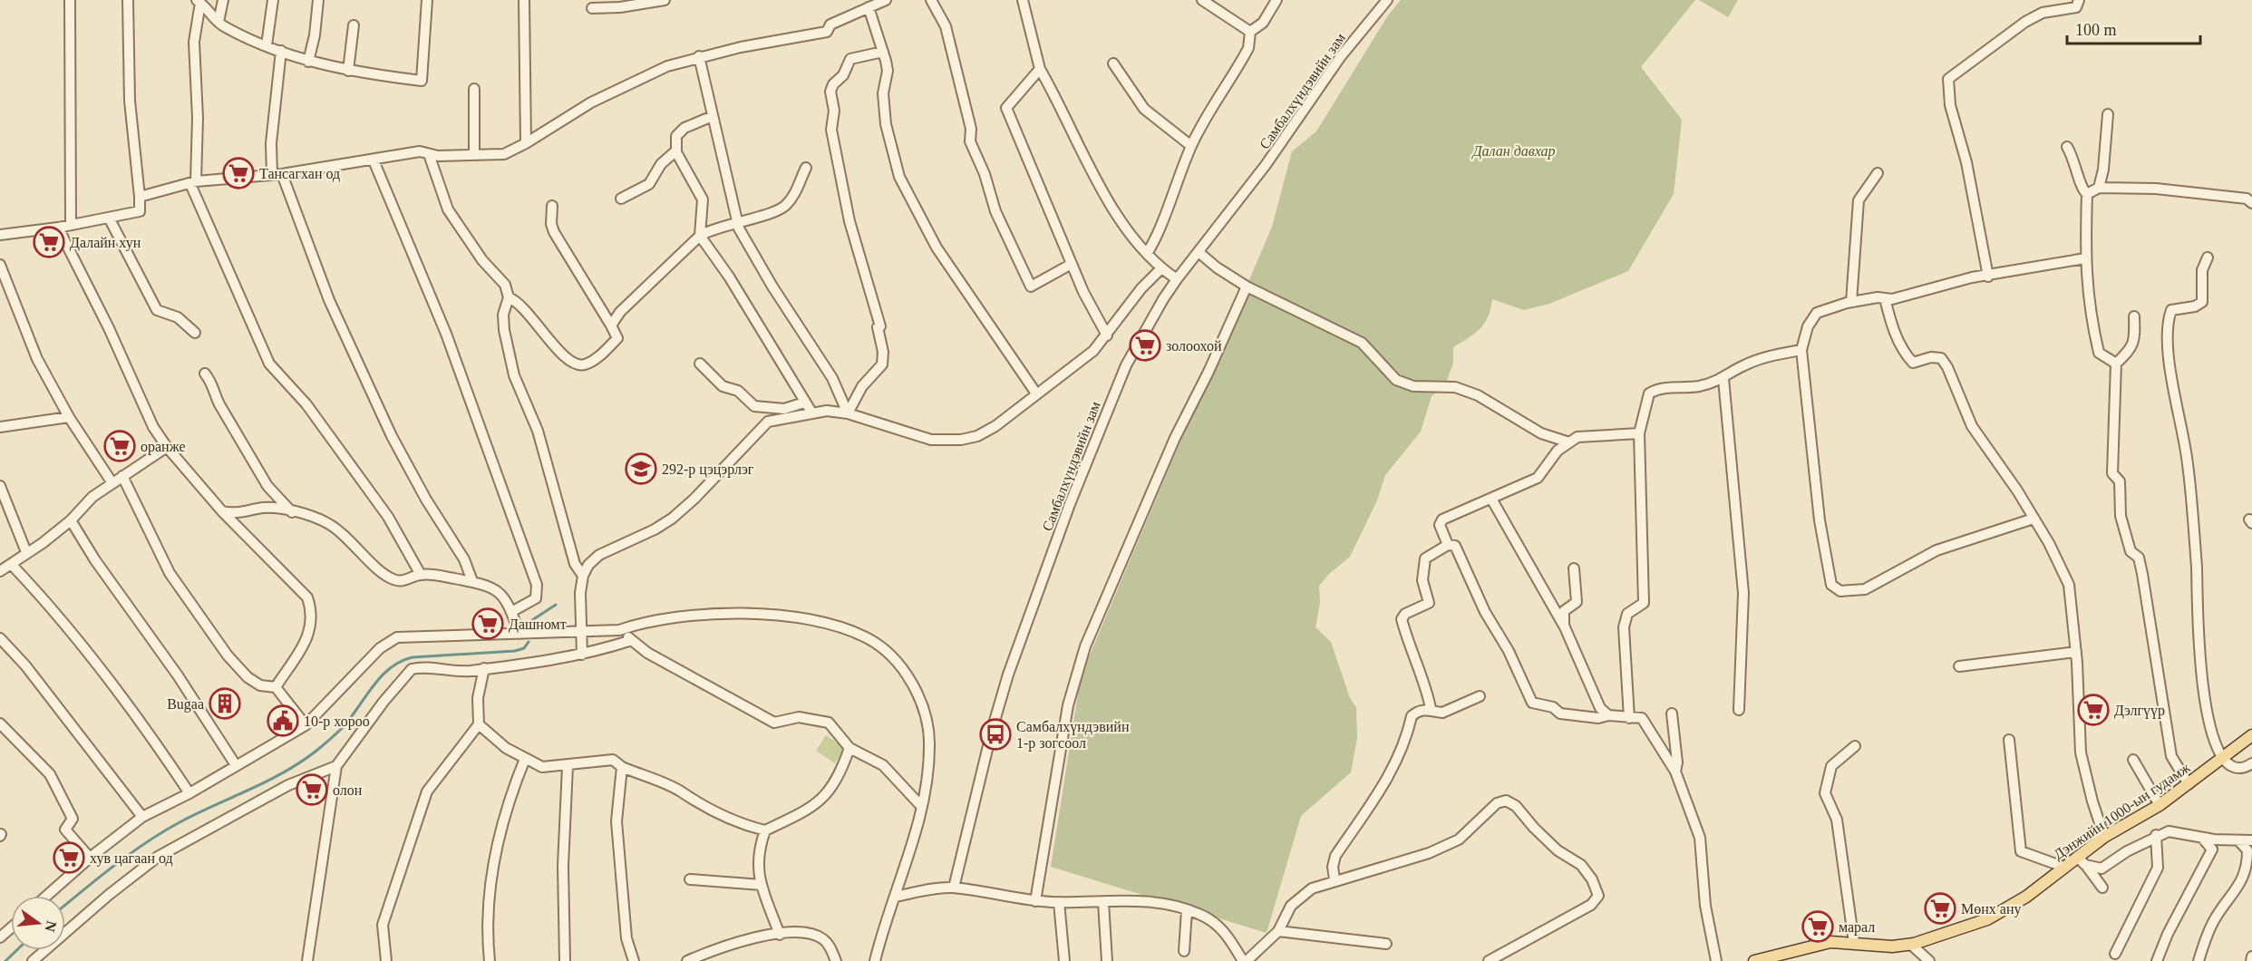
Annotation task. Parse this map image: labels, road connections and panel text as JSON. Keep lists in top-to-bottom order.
{
  "streets": {
    "main road": ["Дэнжийн 1000-ын гудамж"],
    "street": ["Самбалхүндэвийн зам"]
  },
  "parks": ["Далан давхар"],
  "places": {
    "supermarket": [
      "Тансагхан од",
      "Далайн хун",
      "золоохой",
      "оранже",
      "Дашномт",
      "Дэлгүүр",
      "олон",
      "хув цагаан од",
      "Мөнх ану",
      "марал"
    ],
    "school or university": ["292-р цэцэрлэг"],
    "building": ["Bugaa"],
    "public building": ["10-р хороо"],
    "bus stop": ["Самбалхүндэвийн 1-р зогсоол"]
  },
  "scale_bar": "100 m",
  "north": "right"
}
